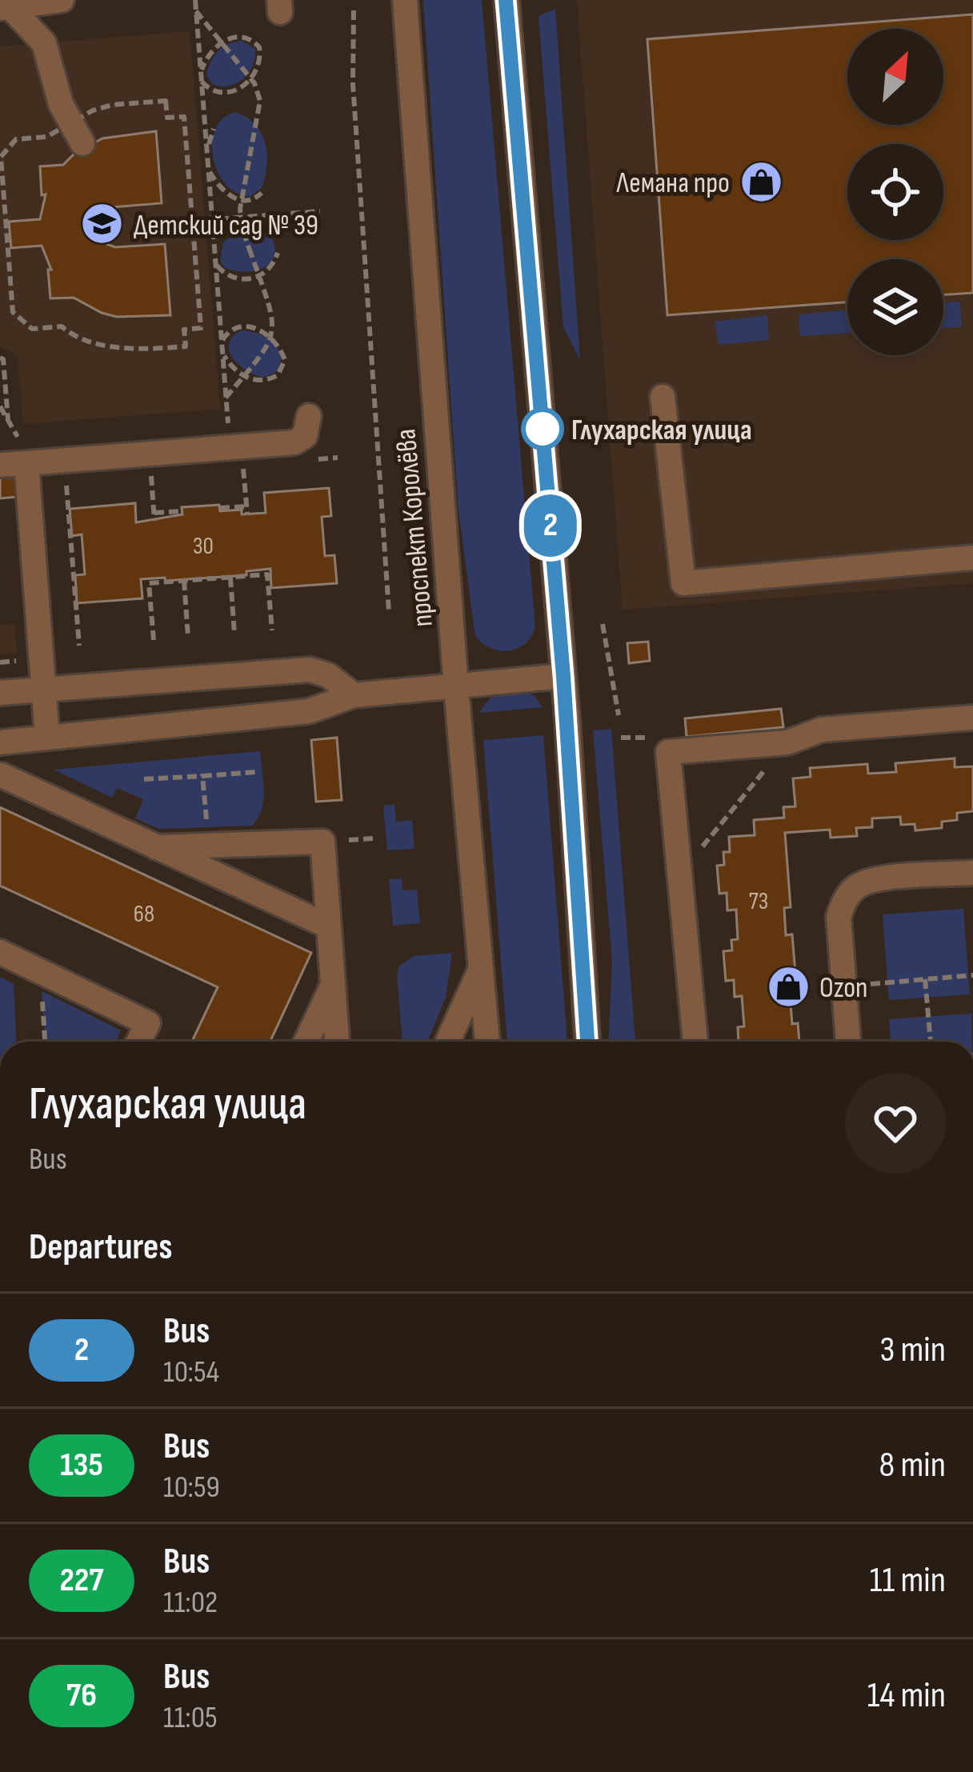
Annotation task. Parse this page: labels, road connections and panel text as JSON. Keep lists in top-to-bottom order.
{
  "streets": {
    "street": ["проспект Королёва"]
  },
  "places": {
    "shop": ["Лемана про", "Ozon"],
    "school or university": ["Детский сад № 39"],
    "other": ["Глухарская улица"]
  },
  "lines": ["bus line 2"],
  "house_numbers": ["30", "73", "68"],
  "north": "top right",
  "page": {
    "on_map": "2",
    "heading": [
      ["Глухарская улица", "Bus"],
      "Departures"
    ],
    "list": [
      {
        "mark": "2",
        "name": "Bus",
        "note": "10:54",
        "value": "3 min"
      },
      {
        "mark": "135",
        "name": "Bus",
        "note": "10:59",
        "value": "8 min"
      },
      {
        "mark": "227",
        "name": "Bus",
        "note": "11:02",
        "value": "11 min"
      },
      {
        "mark": "76",
        "name": "Bus",
        "note": "11:05",
        "value": "14 min"
      }
    ]
  }
}
